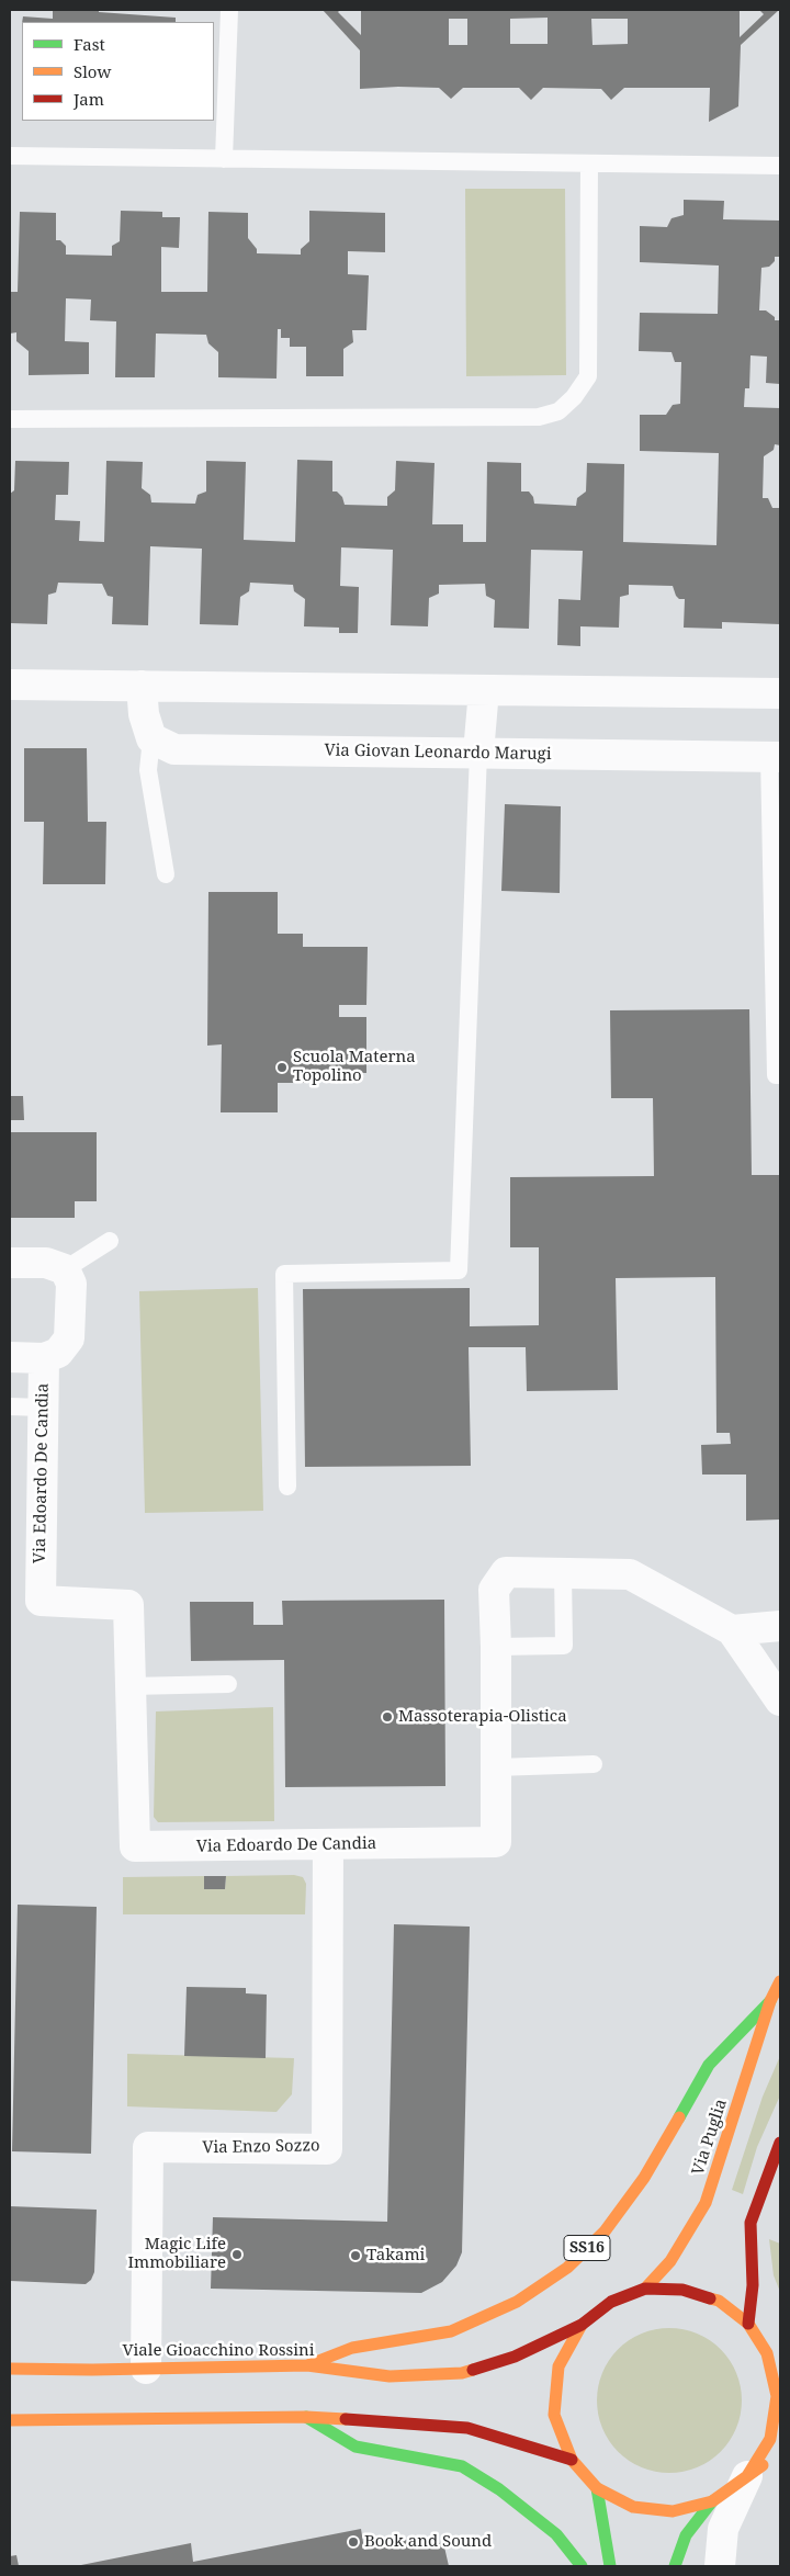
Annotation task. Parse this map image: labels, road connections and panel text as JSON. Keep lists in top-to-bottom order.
{
  "streets": {
    "main road": ["Via Puglia", "SS16", "Viale Gioacchino Rossini"],
    "street": ["Via Giovan Leonardo Marugi", "Via Edoardo De Candia", "Via Enzo Sozzo"]
  },
  "crossings": [
    ["Via Edoardo De Candia", "Via Enzo Sozzo"],
    ["Via Puglia", "SS16"],
    ["Via Puglia", "Viale Gioacchino Rossini"],
    ["Via Enzo Sozzo", "Viale Gioacchino Rossini"],
    ["SS16", "Viale Gioacchino Rossini"]
  ],
  "places": [
    "Scuola Materna Topolino",
    "Massoterapia-Olistica",
    "Magic Life Immobiliare",
    "Takami",
    "Book and Sound"
  ],
  "legend": ["Fast", "Slow", "Jam"]
}
